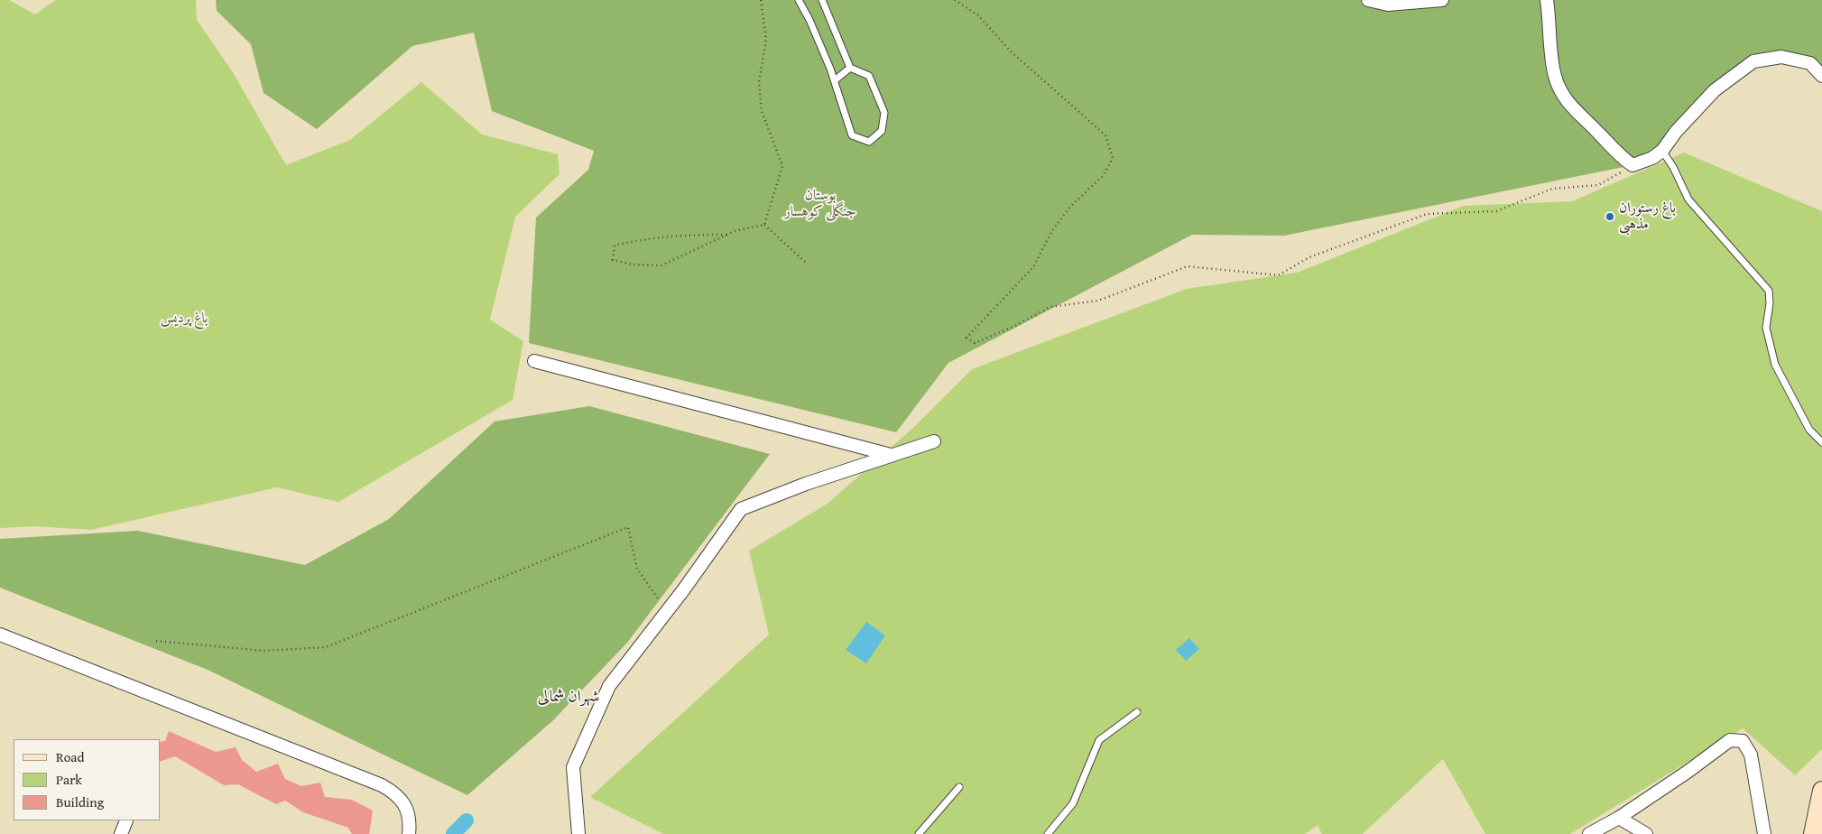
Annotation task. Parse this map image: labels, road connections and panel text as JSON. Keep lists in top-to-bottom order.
{
  "districts": ["شهران شمالی"],
  "parks": ["بوستان جنگلی کوهسار", "باغ پردیس"],
  "places": ["باغ رستوران مذهبی"],
  "legend": ["Road", "Park", "Building"]
}
